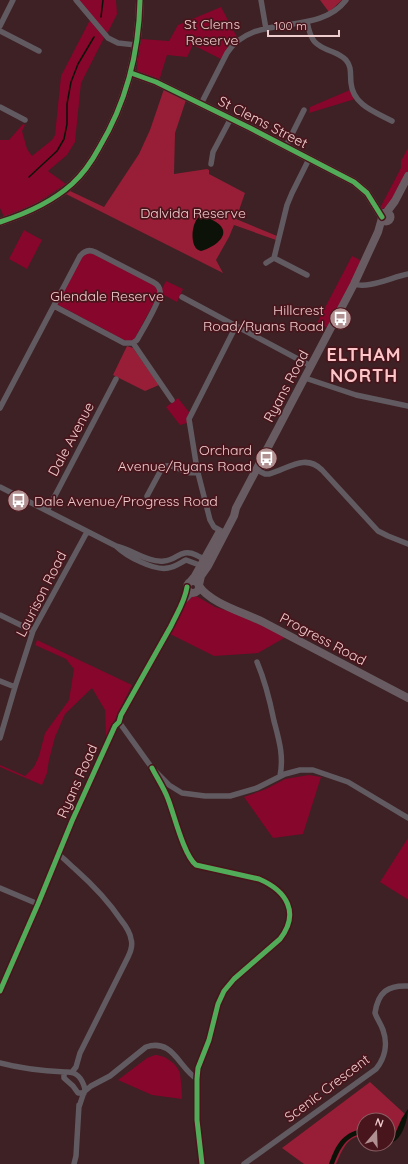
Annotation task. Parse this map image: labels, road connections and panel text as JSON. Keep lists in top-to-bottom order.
{
  "streets": {
    "street": [
      "St Clems Street",
      "Ryans Road",
      "Dale Avenue",
      "Laurison Road",
      "Progress Road",
      "Scenic Crescent"
    ]
  },
  "crossings": [
    ["St Clems Street", "Ryans Road"],
    ["Ryans Road", "Progress Road"]
  ],
  "districts": ["ELTHAM NORTH"],
  "parks": ["St Clems Reserve", "Dalvida Reserve", "Glendale Reserve"],
  "places": {
    "bus stop": ["Hillcrest Road/Ryans Road", "Orchard Avenue/Ryans Road", "Dale Avenue/Progress Road"]
  },
  "scale_bar": "100 m",
  "north": "top"
}
